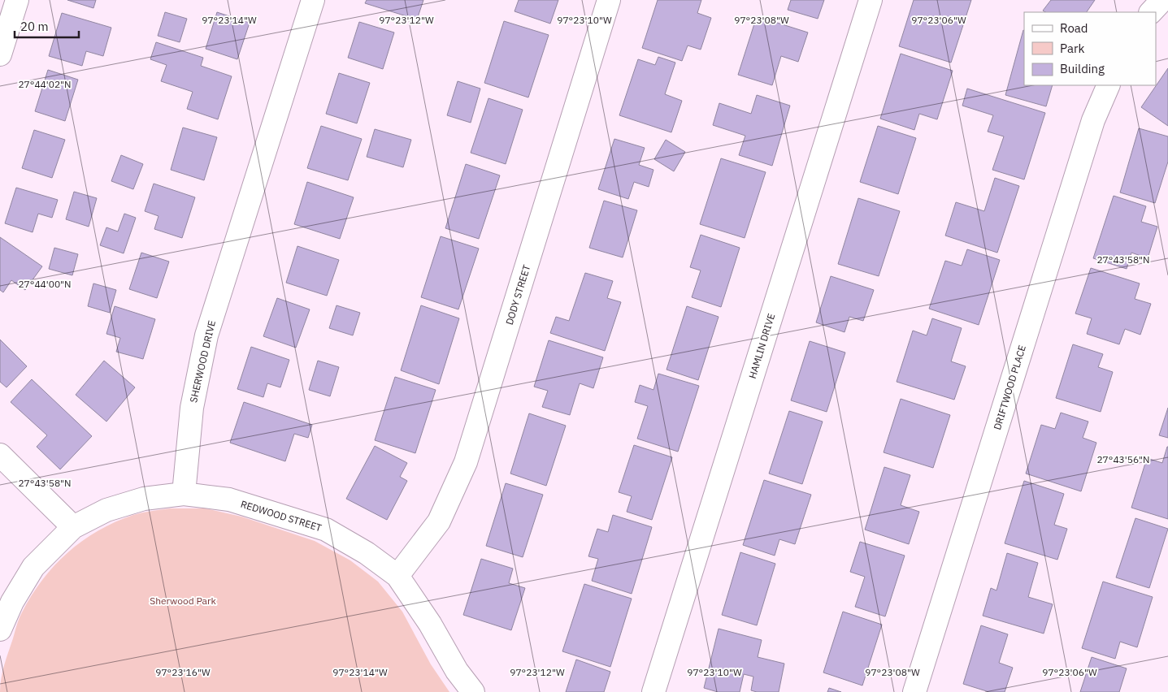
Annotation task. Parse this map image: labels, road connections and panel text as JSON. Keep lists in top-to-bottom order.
{
  "streets": {
    "street": [
      "DODY STREET",
      "HAMLIN DRIVE",
      "SHERWOOD DRIVE",
      "DRIFTWOOD PLACE",
      "REDWOOD STREET"
    ]
  },
  "crossings": [
    ["DODY STREET", "REDWOOD STREET"],
    ["SHERWOOD DRIVE", "REDWOOD STREET"]
  ],
  "parks": ["Sherwood Park"],
  "legend": ["Road", "Park", "Building"],
  "scale_bar": "20 m",
  "coordinates": [
    "97°23'14\"W",
    "97°23'12\"W",
    "97°23'10\"W",
    "97°23'08\"W",
    "97°23'06\"W",
    "27°44'02\"N",
    "27°43'58\"N",
    "27°44'00\"N",
    "27°43'56\"N",
    "97°23'16\"W"
  ]
}
